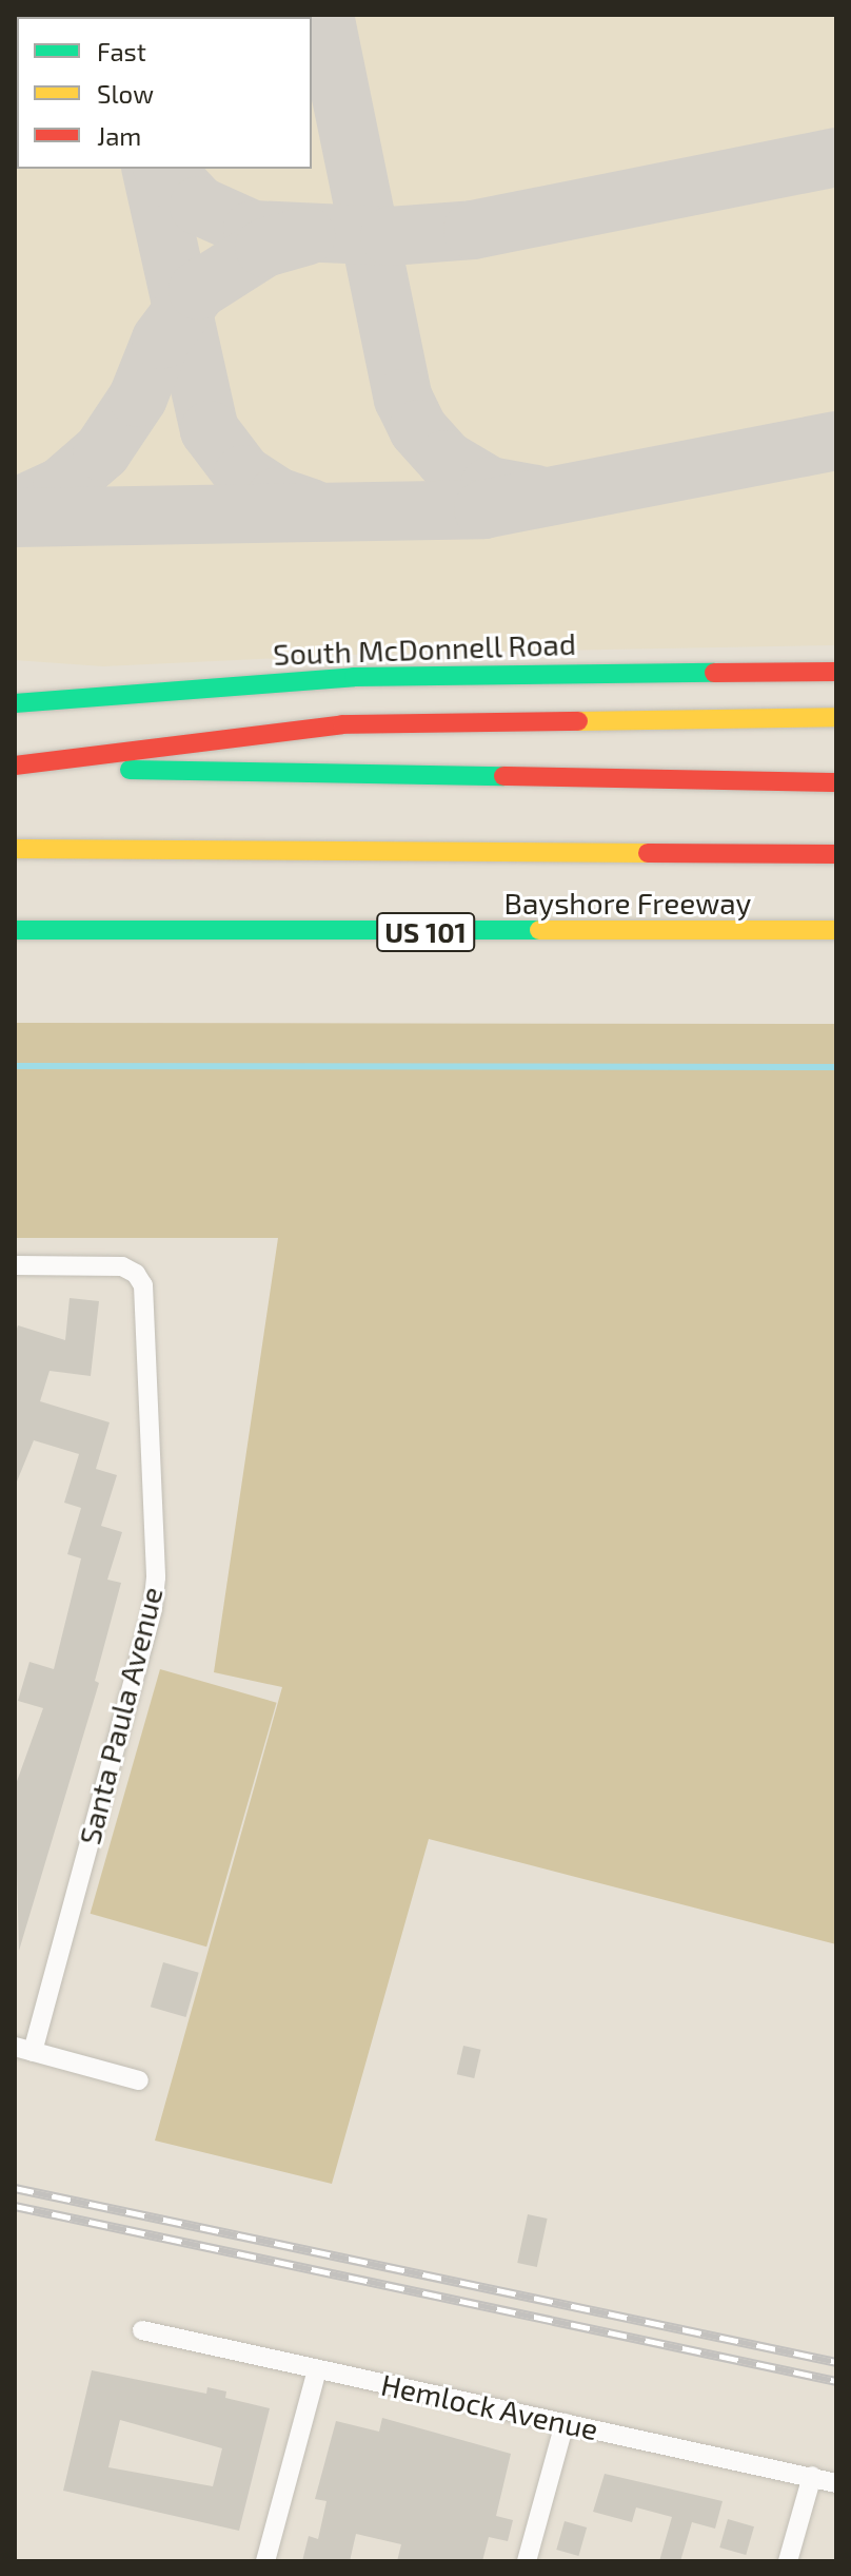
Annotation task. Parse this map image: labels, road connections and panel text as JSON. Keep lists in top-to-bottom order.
{
  "streets": {
    "main road": ["South McDonnell Road", "Bayshore Freeway", "US 101"],
    "street": ["Santa Paula Avenue", "Hemlock Avenue"]
  },
  "legend": ["Fast", "Slow", "Jam"]
}
